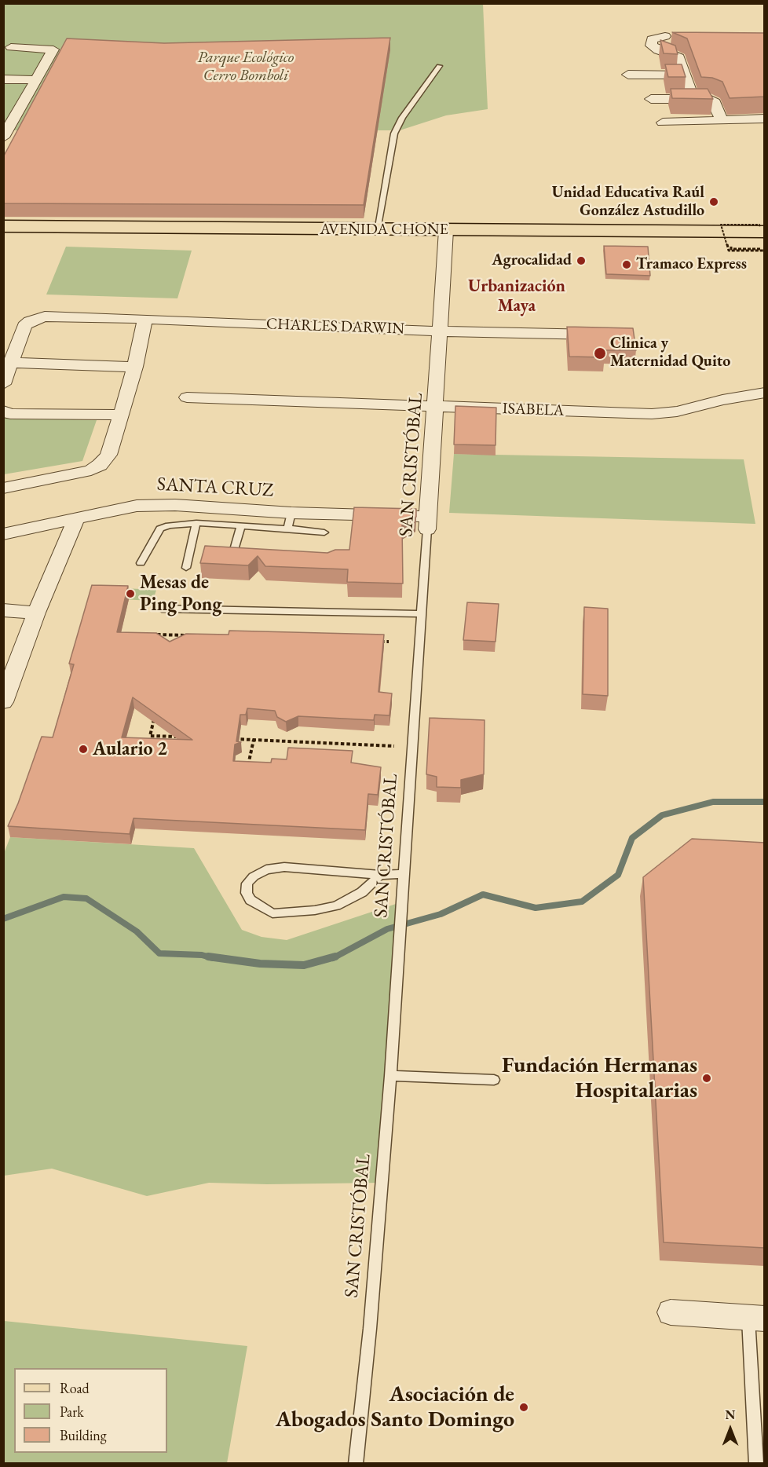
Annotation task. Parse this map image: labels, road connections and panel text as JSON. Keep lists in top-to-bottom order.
{
  "streets": {
    "main road": ["AVENIDA CHONE"],
    "street": [
      "CHARLES DARWIN",
      "ISABELA",
      "SAN CRISTÓBAL",
      "SANTA CRUZ"
    ]
  },
  "crossings": [
    ["AVENIDA CHONE", "SAN CRISTÓBAL"],
    ["CHARLES DARWIN", "SAN CRISTÓBAL"],
    ["ISABELA", "SAN CRISTÓBAL"],
    ["SAN CRISTÓBAL", "SANTA CRUZ"]
  ],
  "districts": ["Urbanización Maya"],
  "parks": ["Parque Ecológico Cerro Bomboli"],
  "places": [
    "Unidad Educativa Raúl González Astudillo",
    "Agrocalidad",
    "Tramaco Express",
    "Clinica y Maternidad Quito",
    "Mesas de Ping Pong",
    "Aulario 2",
    "Fundación Hermanas Hospitalarias",
    "Asociación de Abogados Santo Domingo"
  ],
  "legend": ["Road", "Park", "Building"],
  "north": "top"
}
